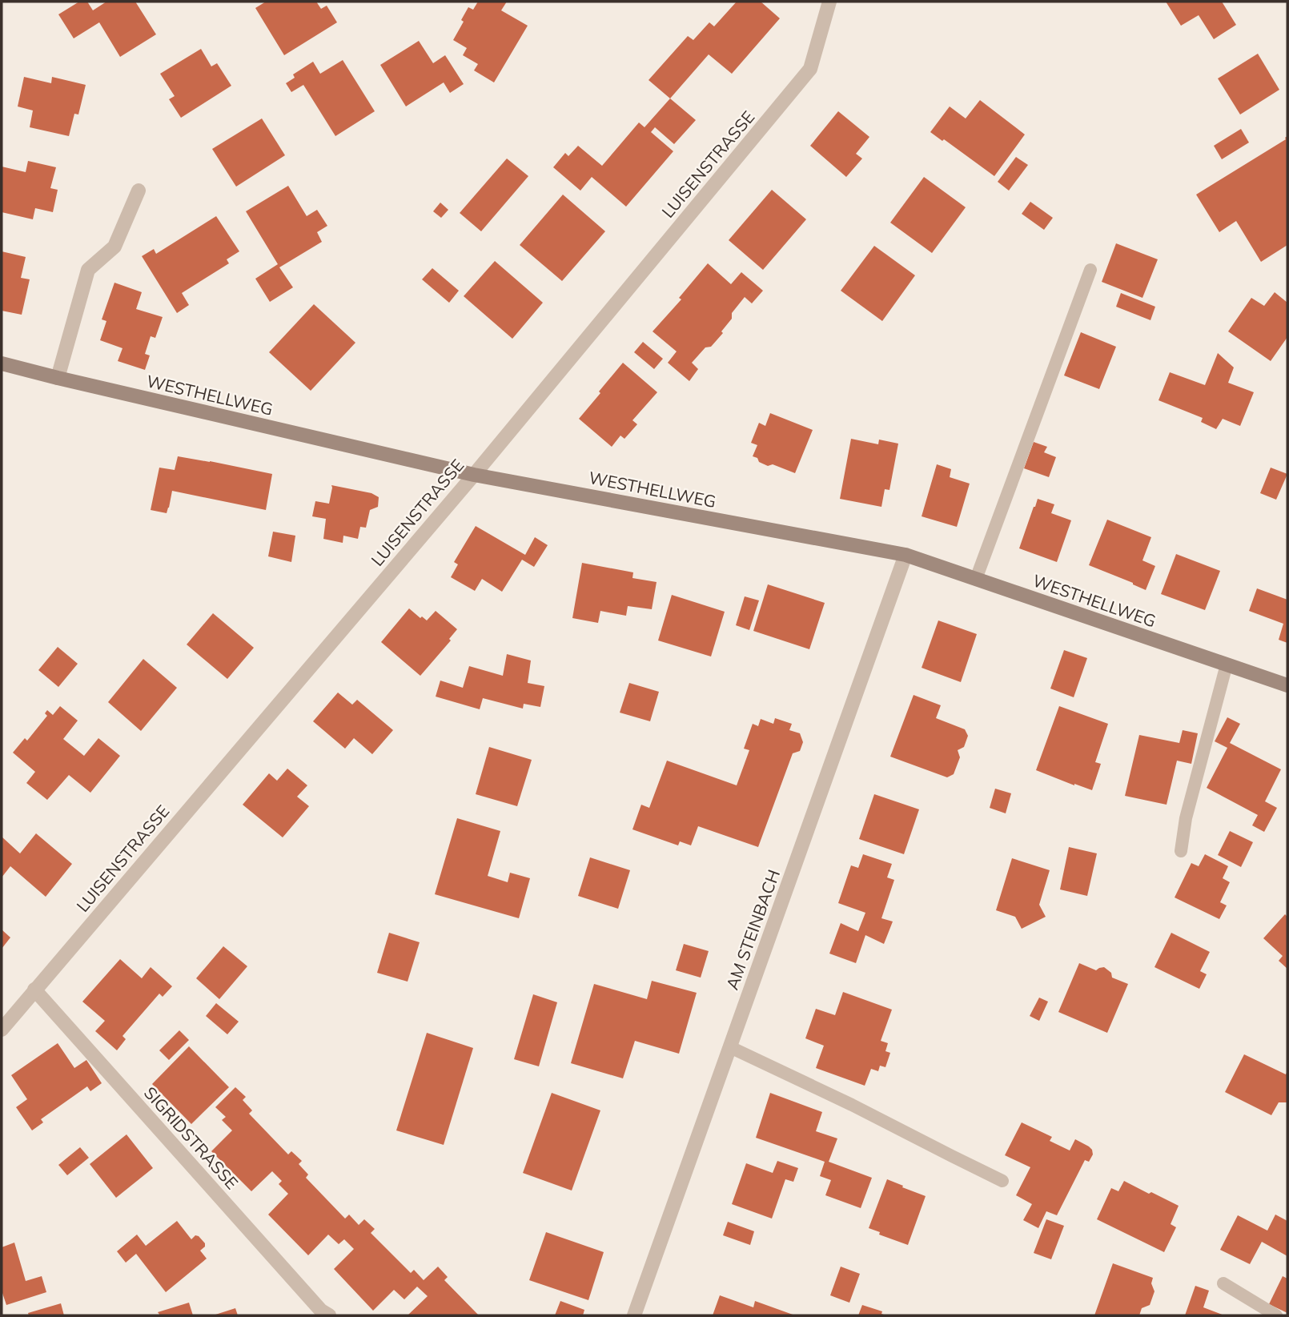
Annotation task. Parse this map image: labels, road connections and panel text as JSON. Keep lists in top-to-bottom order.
{
  "streets": {
    "street": [
      "LUISENSTRASSE",
      "WESTHELLWEG",
      "AM STEINBACH",
      "SIGRIDSTRASSE"
    ]
  },
  "crossings": [
    ["LUISENSTRASSE", "WESTHELLWEG"],
    ["LUISENSTRASSE", "SIGRIDSTRASSE"],
    ["WESTHELLWEG", "AM STEINBACH"]
  ]
}
